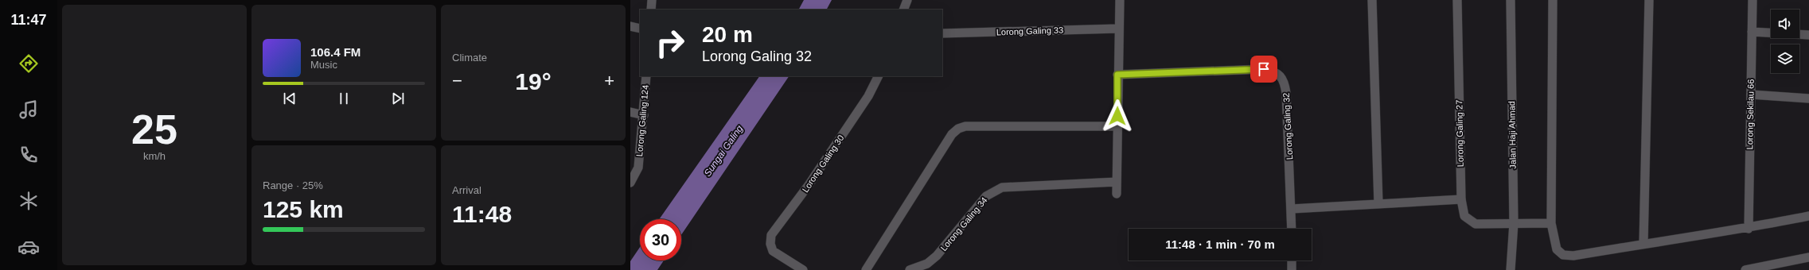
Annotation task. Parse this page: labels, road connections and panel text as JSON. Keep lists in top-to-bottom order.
{
  "streets": {
    "street": [
      "Lorong Galing 33",
      "Lorong Sekilau 66",
      "Lorong Galing 124",
      "Lorong Galing 32",
      "Lorong Galing 27",
      "Jalan Haji Ahmad",
      "Lorong Galing 30",
      "Lorong Galing 34"
    ]
  },
  "crossings": [
    ["Lorong Galing 27", "Jalan Haji Ahmad"]
  ],
  "water": ["Sungai Galing"],
  "page": {
    "tabs": "11:47",
    "tile": [
      ["25", "km/h"],
      "Climate",
      ["Range · 25%", "125 km"],
      ["Arrival", "11:48"]
    ],
    "turn": ["20 m", "Lorong Galing 32"],
    "song": ["106.4 FM", "Music"],
    "heat": ["−", "19°", "+"],
    "limit": "30",
    "trip": "11:48 · 1 min · 70 m"
  }
}
